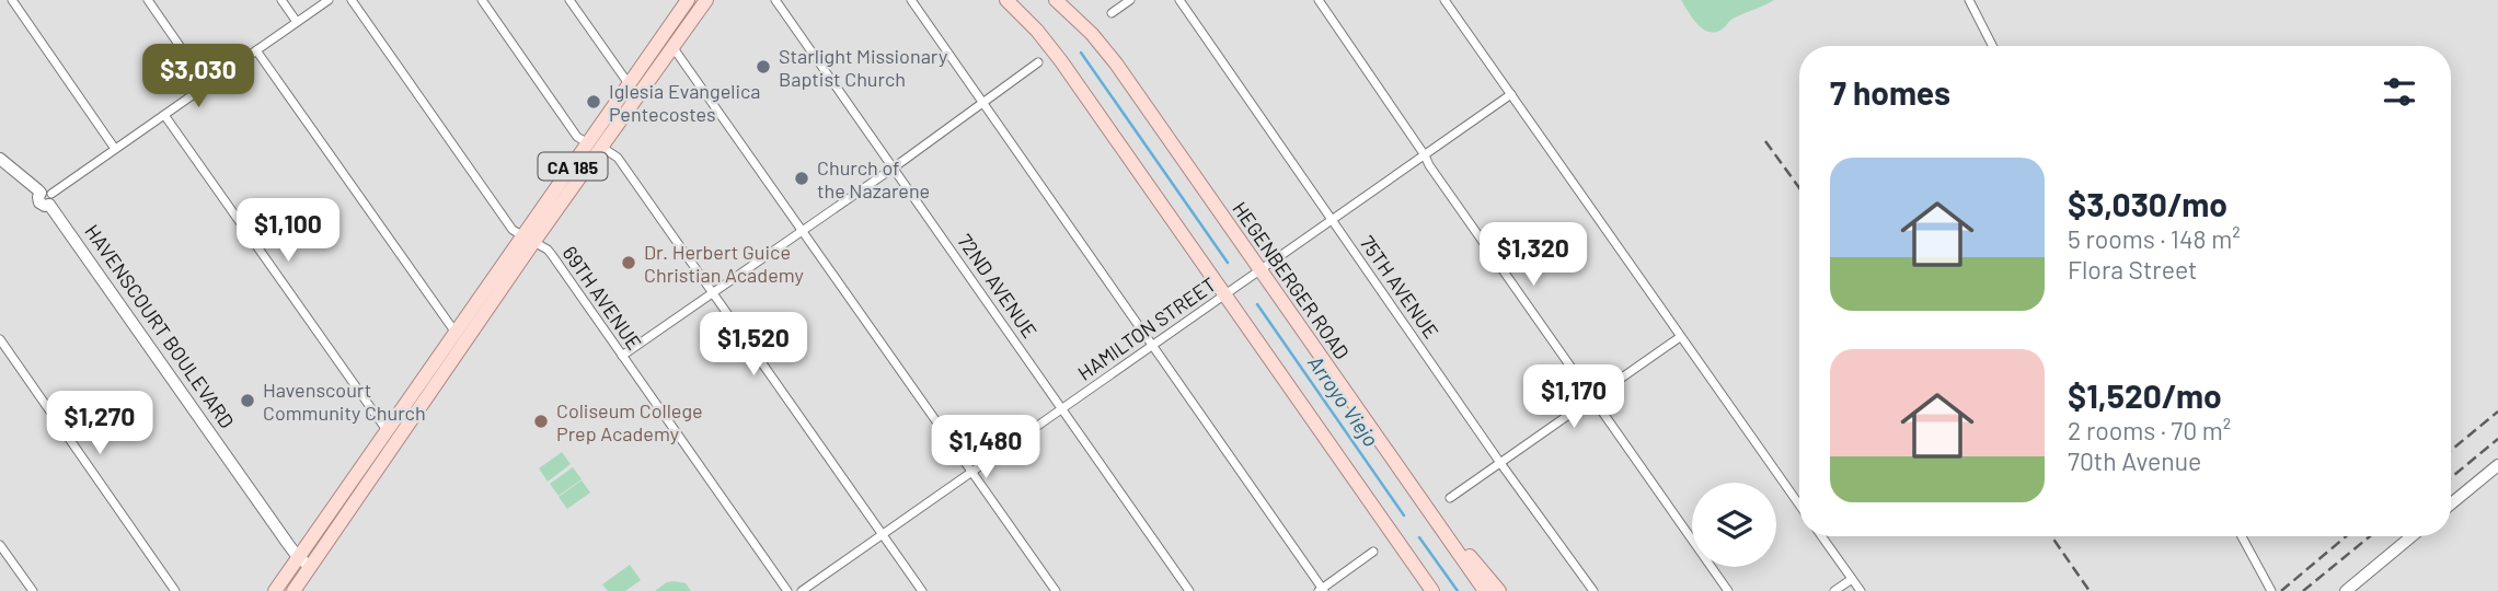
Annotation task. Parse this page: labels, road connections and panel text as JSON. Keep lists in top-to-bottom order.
{
  "streets": {
    "main road": ["CA 185", "HEGENBERGER ROAD"],
    "street": [
      "72ND AVENUE",
      "75TH AVENUE",
      "69TH AVENUE",
      "HAVENSCOURT BOULEVARD",
      "HAMILTON STREET"
    ]
  },
  "crossings": [
    ["CA 185", "69TH AVENUE"],
    ["CA 185", "HAVENSCOURT BOULEVARD"],
    ["HEGENBERGER ROAD", "HAMILTON STREET"],
    ["72ND AVENUE", "HAMILTON STREET"],
    ["75TH AVENUE", "HAMILTON STREET"]
  ],
  "water": ["Arroyo Viejo"],
  "places": [
    "Starlight Missionary Baptist Church",
    "Iglesia Evangelica Pentecostes",
    "Church of the Nazarene",
    "Dr. Herbert Guice Christian Academy",
    "Havenscourt Community Church",
    "Coliseum College Prep Academy"
  ],
  "page": {
    "price": [
      "$3,030",
      "$1,100",
      "$1,320",
      "$1,520",
      "$1,170",
      "$1,270",
      "$1,480"
    ],
    "heading": "7 homes",
    "list": [
      {
        "name": "$3,030/mo",
        "note": "5 rooms · 148 m² · Flora Street"
      },
      {
        "name": "$1,520/mo",
        "note": "2 rooms · 70 m² · 70th Avenue"
      }
    ]
  }
}
